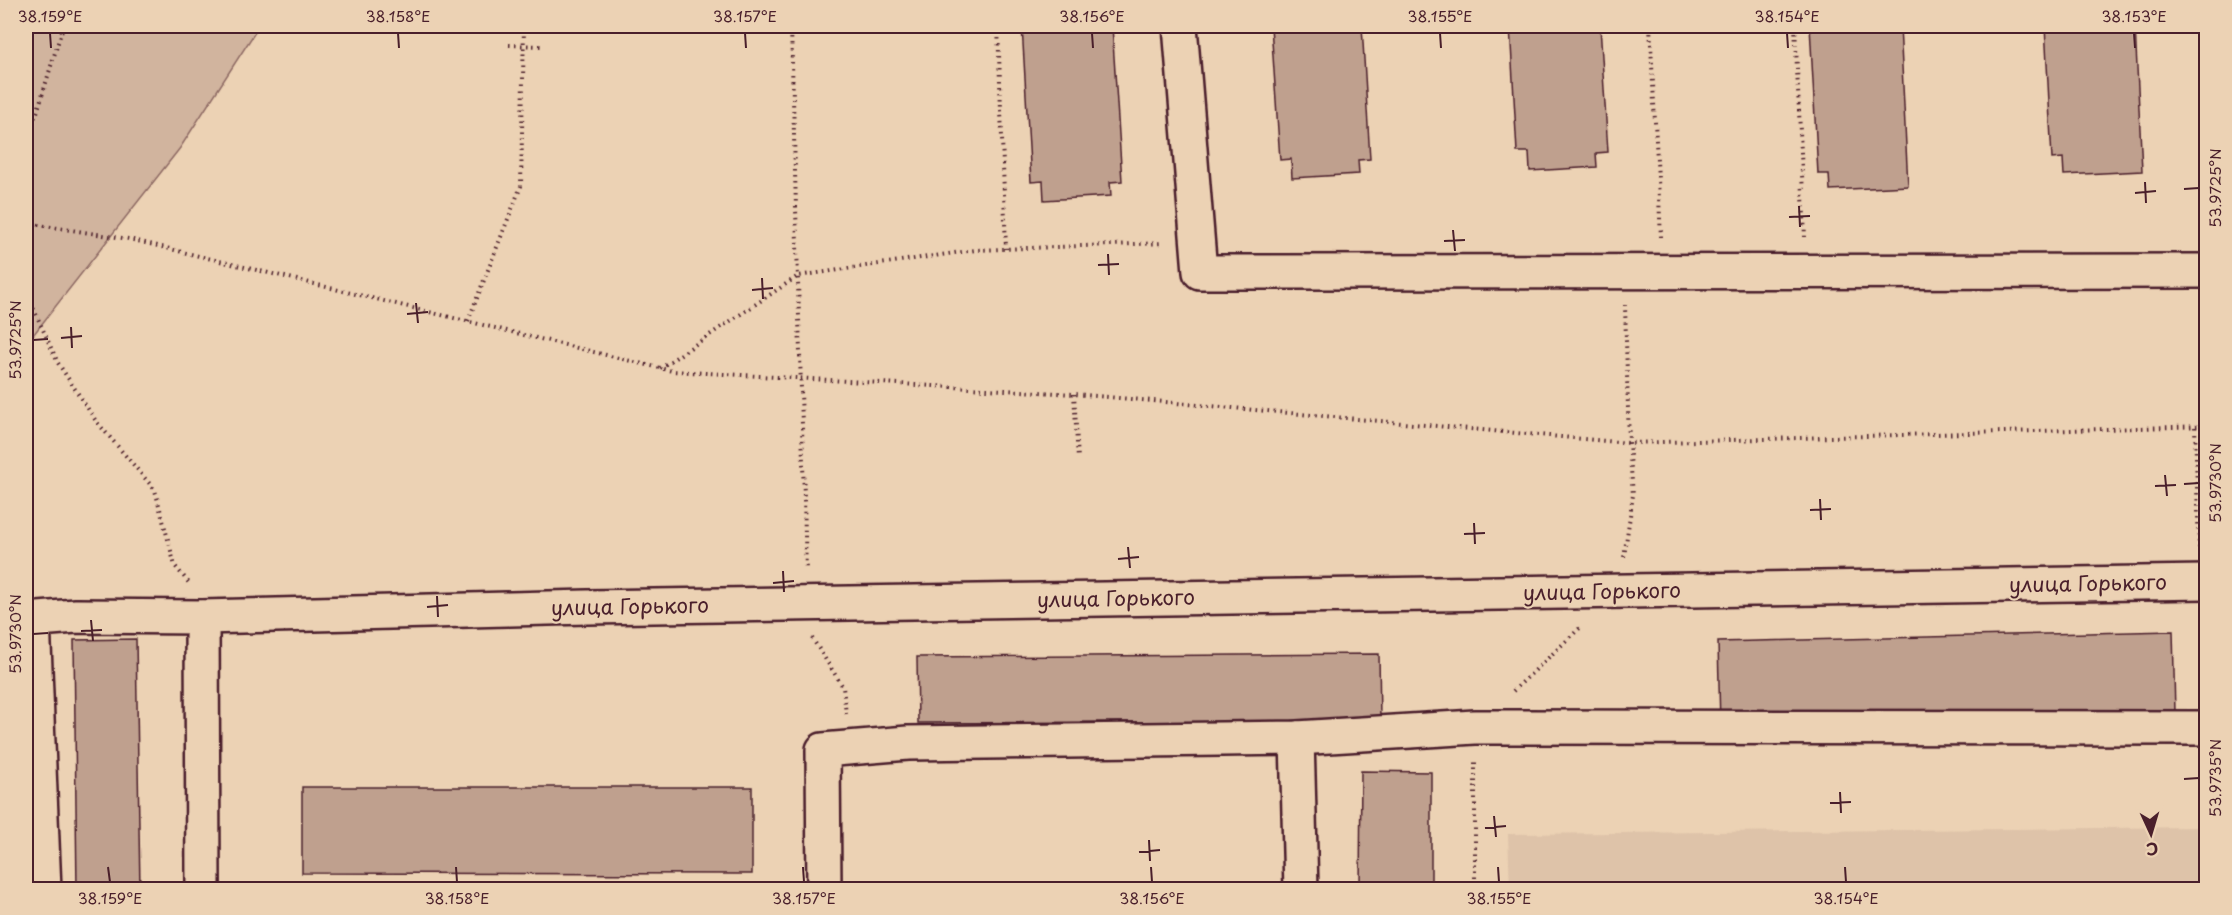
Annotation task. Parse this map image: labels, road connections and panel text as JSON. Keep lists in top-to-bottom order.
{
  "streets": {
    "street": ["улица Горького"]
  },
  "north": "bottom",
  "coordinates": [
    "38.159°E",
    "38.158°E",
    "38.157°E",
    "38.156°E",
    "38.155°E",
    "38.154°E",
    "38.153°E",
    "53.9725°N",
    "53.9730°N",
    "53.9735°N"
  ]
}
